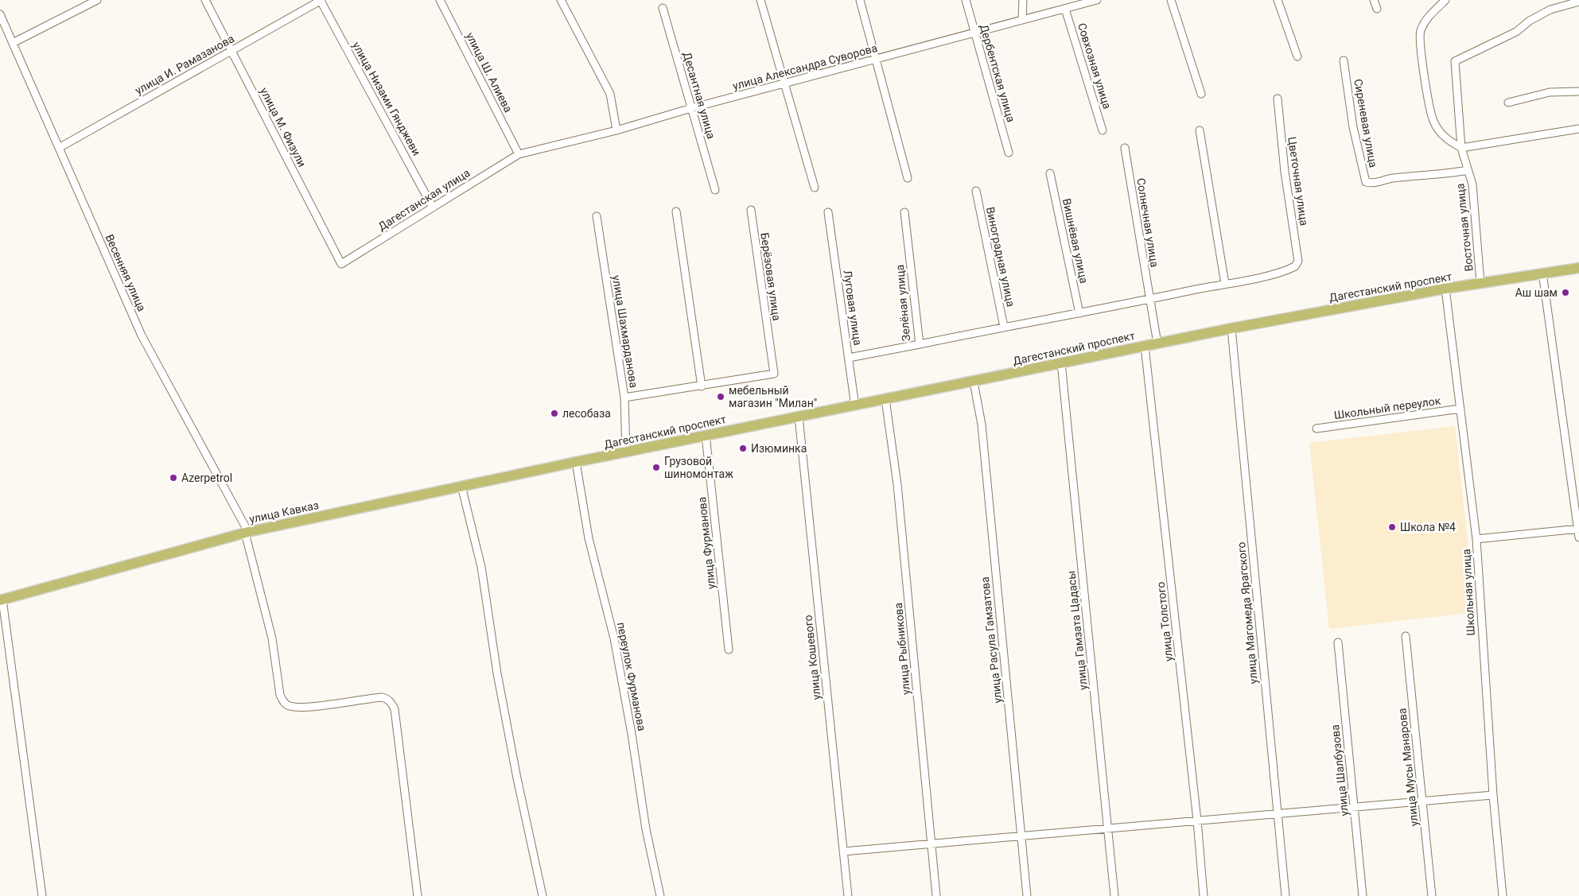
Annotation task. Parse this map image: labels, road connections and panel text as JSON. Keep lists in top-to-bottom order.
{
  "streets": {
    "highway": ["Дагестанский проспект", "улица Кавказ"],
    "street": [
      "улица И. Рамазанова",
      "Совхозная улица",
      "улица Александра Суворова",
      "улица Ш. Алиева",
      "Дербентская улица",
      "Десантная улица",
      "улица Низами Гянджеви",
      "Сиреневая улица",
      "улица М. Физули",
      "Цветочная улица",
      "Дагестанская улица",
      "Солнечная улица",
      "Восточная улица",
      "Вишнёвая улица",
      "Виноградная улица",
      "Весенняя улица",
      "Берёзовая улица",
      "Зелёная улица",
      "Луговая улица",
      "улица Шахмарданова",
      "Школьный переулок",
      "улица Фурманова",
      "Школьная улица",
      "улица Магомеда Ярагского",
      "улица Толстого",
      "улица Гамзата Цадасы",
      "улица Расула Гамзатова",
      "улица Рыбникова",
      "улица Кошевого",
      "переулок Фурманова",
      "улица Мусы Манарова",
      "улица Шалбузова"
    ]
  },
  "crossings": [
    ["улица И. Рамазанова", "улица Низами Гянджеви"],
    ["улица И. Рамазанова", "улица М. Физули"],
    ["улица И. Рамазанова", "Весенняя улица"],
    ["Совхозная улица", "улица Александра Суворова"],
    ["улица Александра Суворова", "улица Ш. Алиева"],
    ["улица Александра Суворова", "Дербентская улица"],
    ["улица Александра Суворова", "Десантная улица"],
    ["улица Александра Суворова", "Дагестанская улица"],
    ["улица Ш. Алиева", "Дагестанская улица"],
    ["улица Низами Гянджеви", "Дагестанская улица"],
    ["Сиреневая улица", "Восточная улица"],
    ["улица М. Физули", "Дагестанская улица"],
    ["Солнечная улица", "Дагестанский проспект"],
    ["Восточная улица", "Дагестанский проспект"],
    ["Весенняя улица", "улица Кавказ"],
    ["Дагестанский проспект", "Луговая улица"],
    ["Дагестанский проспект", "улица Шахмарданова"],
    ["Дагестанский проспект", "улица Кавказ"],
    ["Дагестанский проспект", "улица Фурманова"],
    ["Дагестанский проспект", "Школьная улица"],
    ["Дагестанский проспект", "улица Магомеда Ярагского"],
    ["Дагестанский проспект", "улица Толстого"],
    ["Дагестанский проспект", "улица Гамзата Цадасы"],
    ["Дагестанский проспект", "улица Расула Гамзатова"],
    ["Дагестанский проспект", "улица Рыбникова"],
    ["Дагестанский проспект", "улица Кошевого"],
    ["Дагестанский проспект", "переулок Фурманова"],
    ["Зелёная улица", "Луговая улица"],
    ["Школьный переулок", "Школьная улица"],
    ["улица Кавказ", "переулок Фурманова"]
  ],
  "places": [
    "Аш шам",
    "мебельный магазин \"Милан\"",
    "лесобаза",
    "Изюминка",
    "Грузовой шиномонтаж",
    "Azerpetrol",
    "Школа №4"
  ]
}
